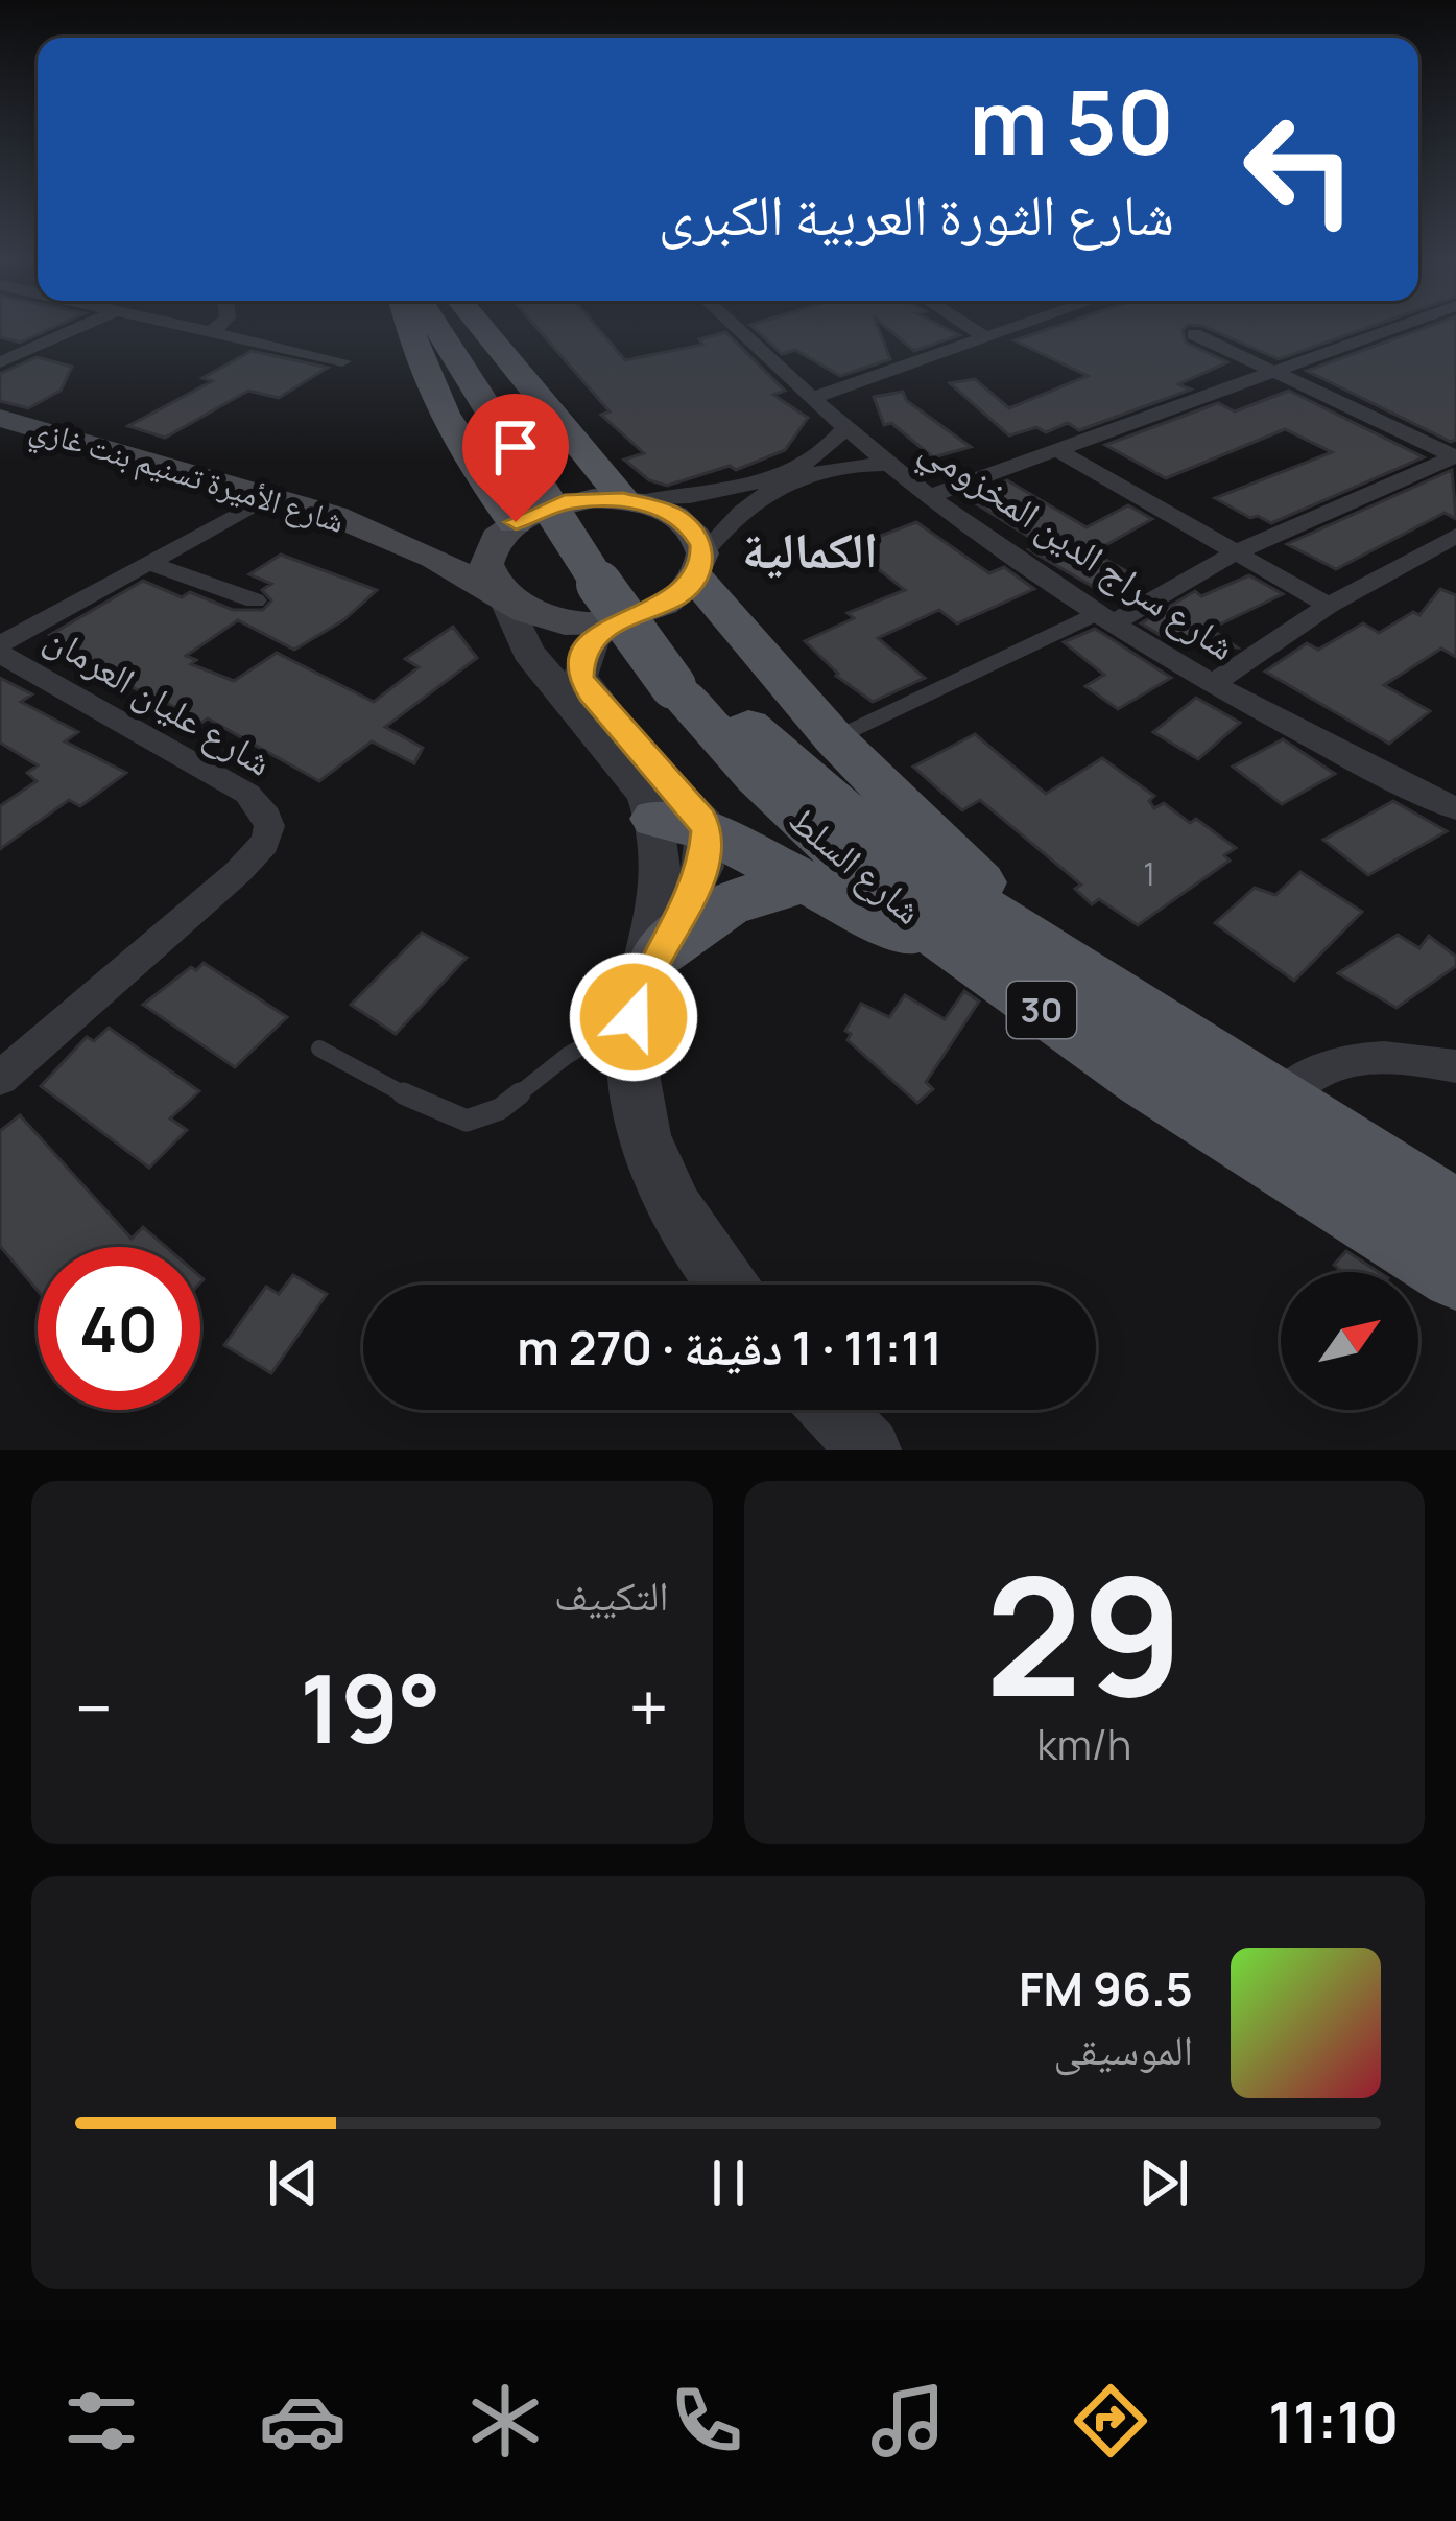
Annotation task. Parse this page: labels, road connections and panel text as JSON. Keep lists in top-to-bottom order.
{
  "streets": {
    "main road": ["شارع الأميرة تسنيم بنت غازي", "شارع السلط", "30"],
    "street": ["شارع سراج الدين المخزومي", "شارع عليان العرمان"]
  },
  "districts": ["الكمالية"],
  "house_numbers": ["1"],
  "north": "top right",
  "page": {
    "turn": ["50 m", "شارع الثورة العربية الكبرى"],
    "limit": "40",
    "trip": "11:11 · 1 دقيقة · 270 m",
    "tile": [
      ["29", "km/h"],
      "التكييف"
    ],
    "heat": ["−", "19°", "+"],
    "song": ["96.5 FM", "الموسيقى"],
    "tabs": "11:10"
  }
}
